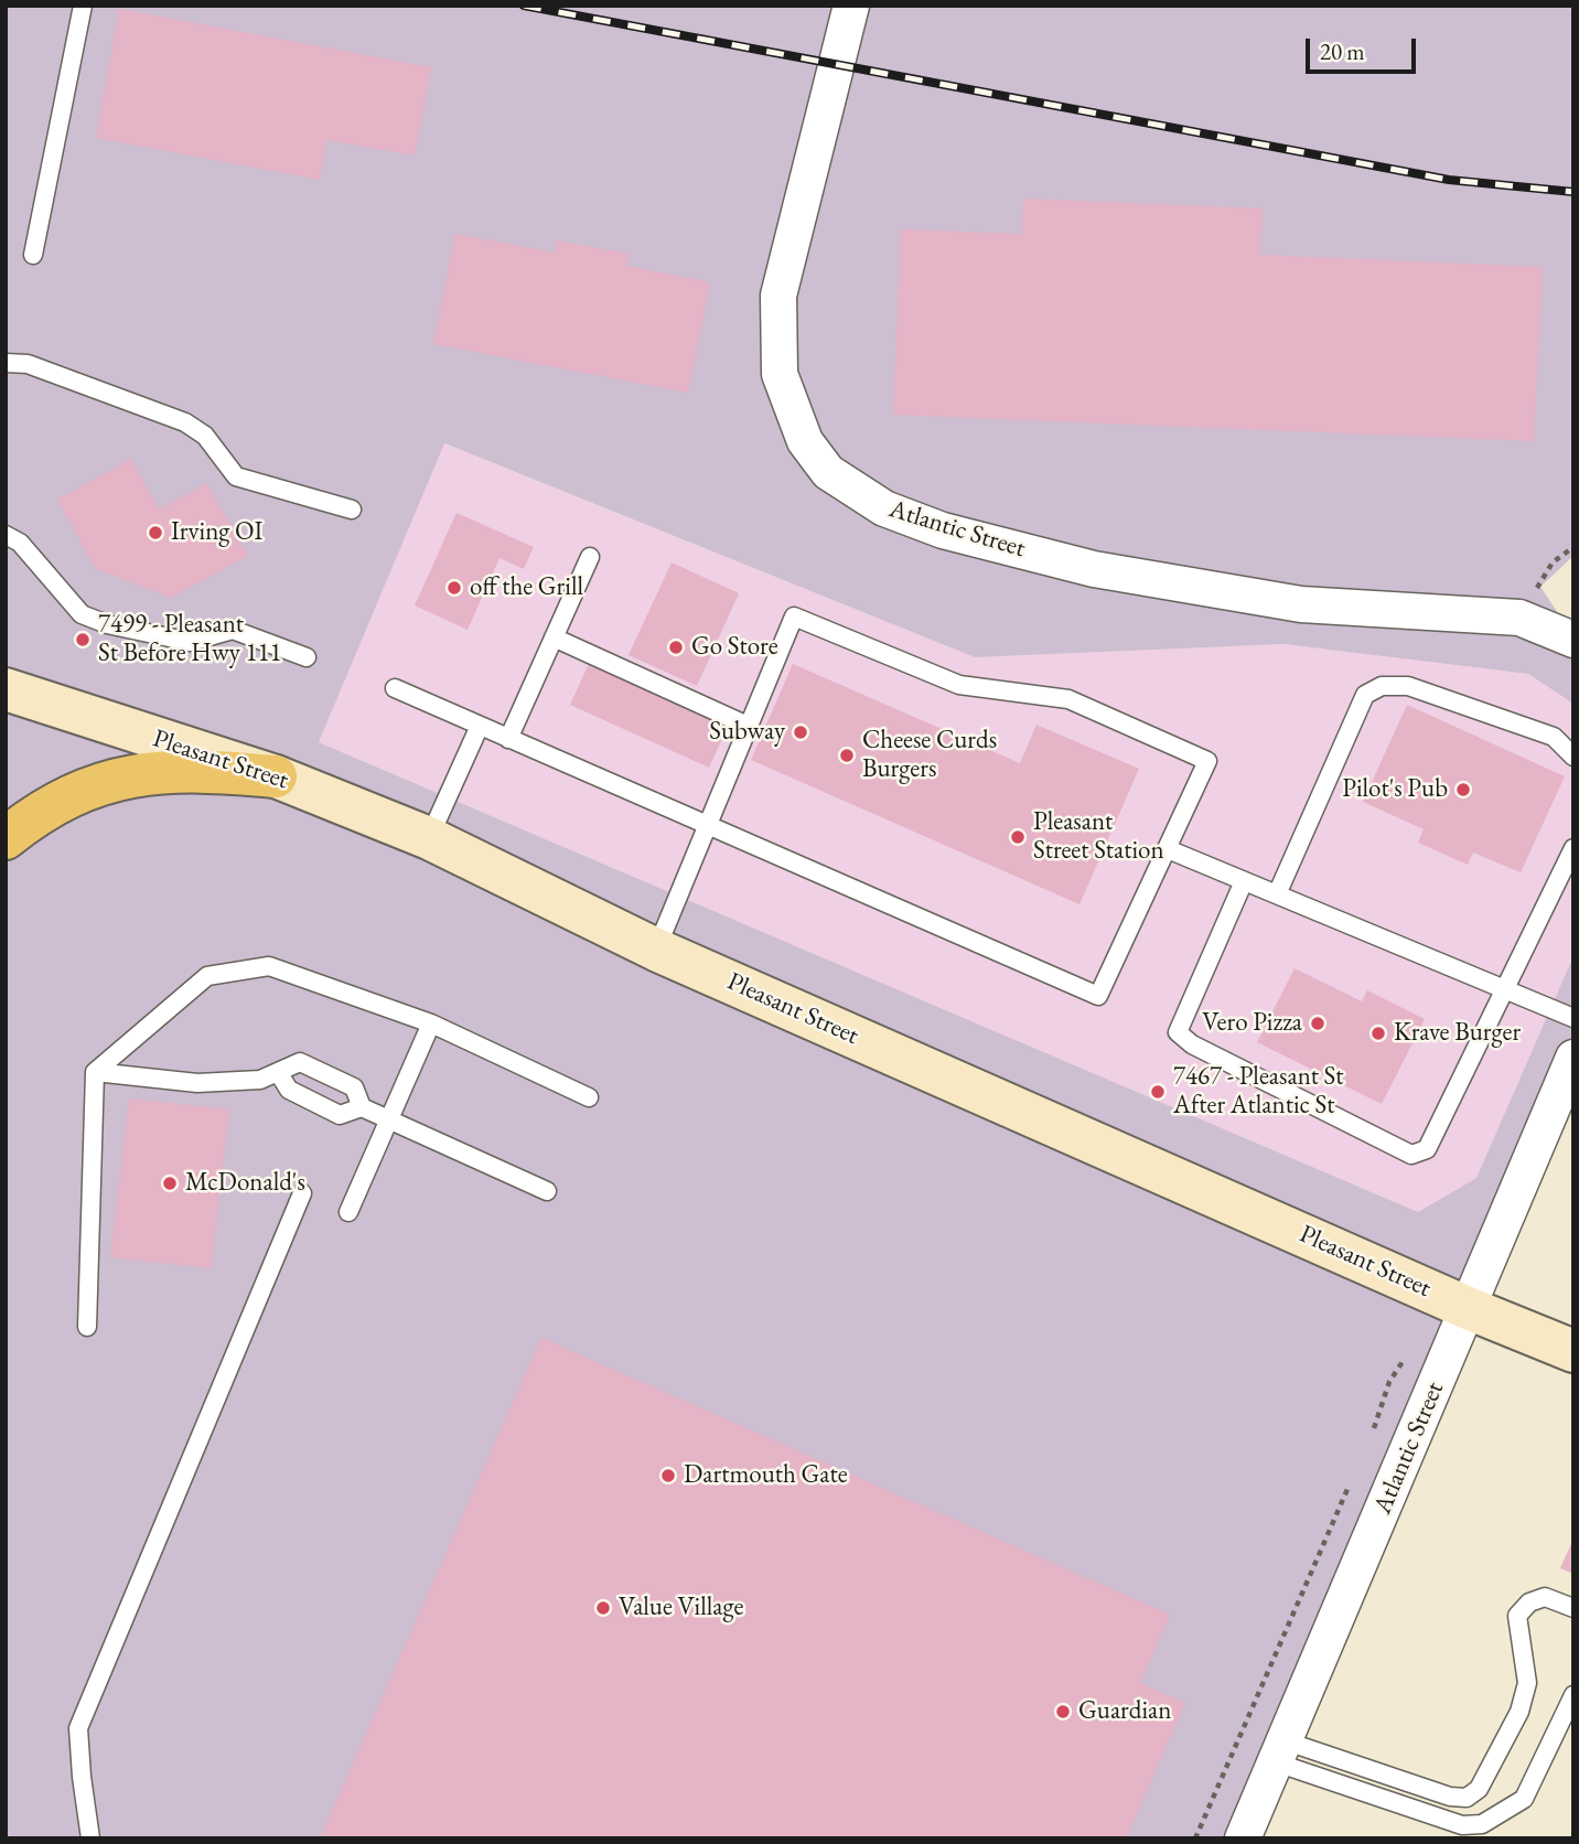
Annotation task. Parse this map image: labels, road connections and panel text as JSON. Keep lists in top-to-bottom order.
{
  "streets": {
    "main road": ["Pleasant Street"],
    "street": ["Atlantic Street"]
  },
  "crossings": [
    ["Atlantic Street", "Pleasant Street"]
  ],
  "places": [
    "Irving OI",
    "off the Grill",
    "7499 - Pleasant St Before Hwy 111",
    "Go Store",
    "Subway",
    "Cheese Curds Burgers",
    "Pilot's Pub",
    "Pleasant Street Station",
    "Vero Pizza",
    "Krave Burger",
    "7467 - Pleasant St After Atlantic St",
    "McDonald's",
    "Dartmouth Gate",
    "Value Village",
    "Guardian"
  ],
  "scale_bar": "20 m"
}
